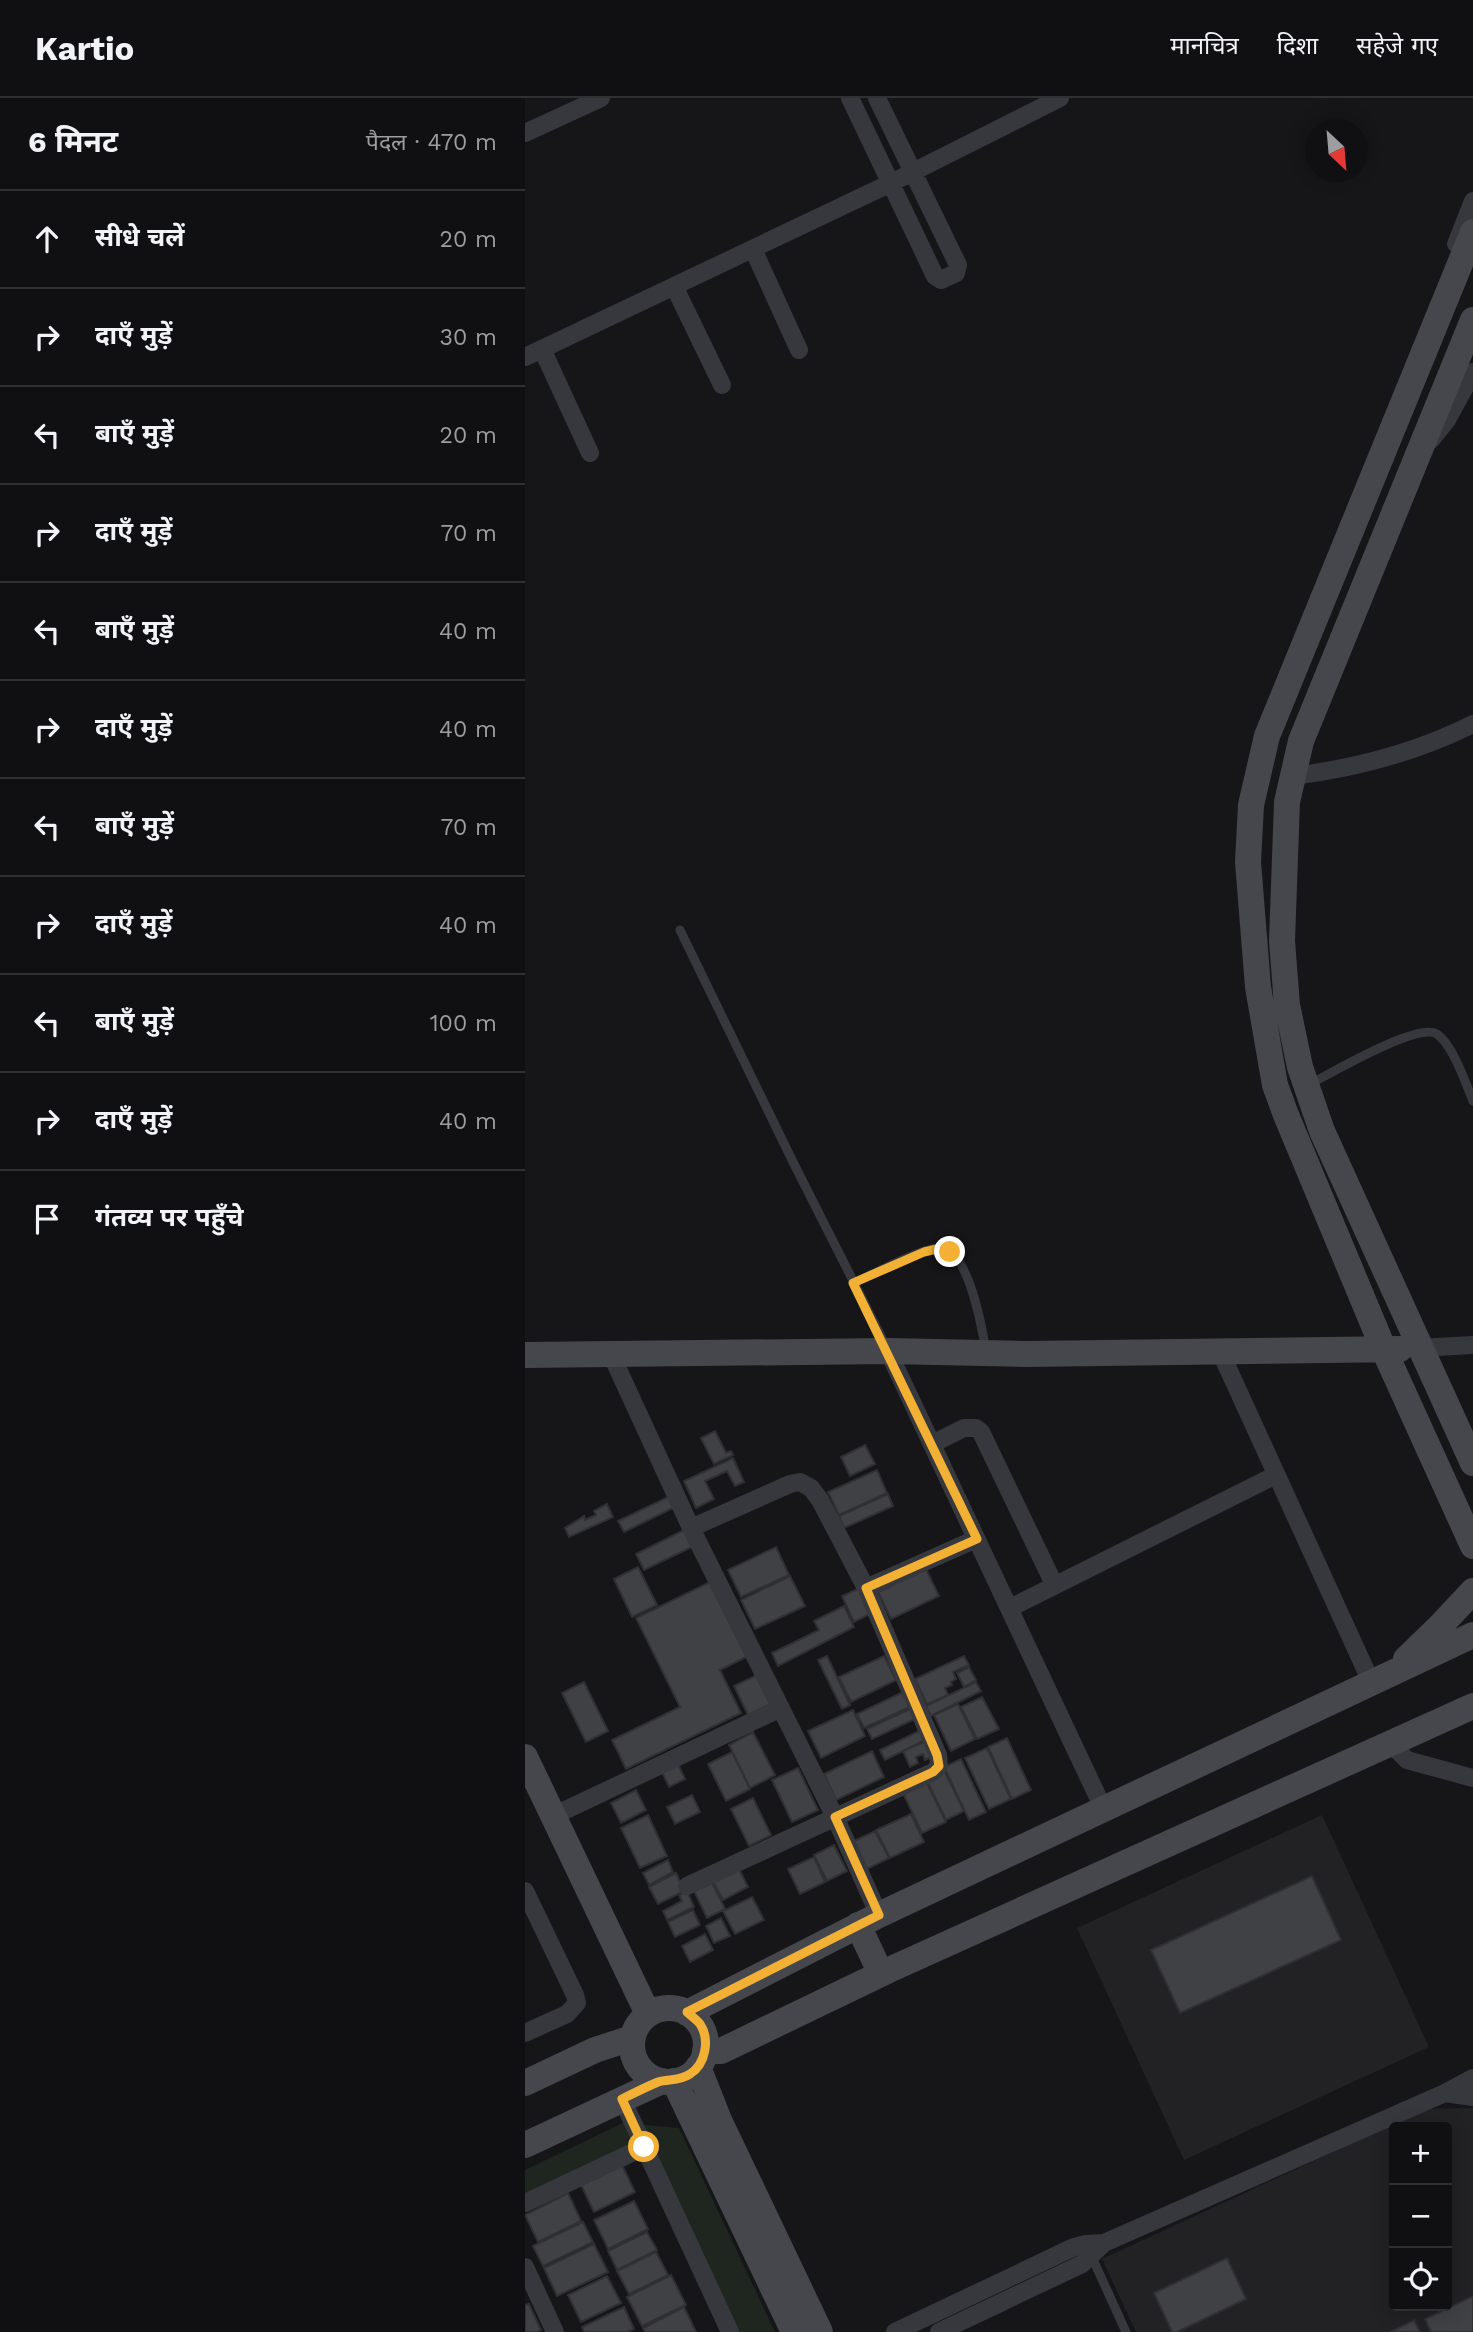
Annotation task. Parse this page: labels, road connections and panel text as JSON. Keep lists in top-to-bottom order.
{
  "north": "bottom right",
  "page": {
    "header": "Kartio",
    "nav": ["मानचित्र", "दिशा", "सहेजे गए"],
    "heading": ["6 मिनट", "पैदल · 470 m"],
    "list": [
      ["सीधे चलें", "20 m"],
      ["दाएँ मुड़ें", "30 m"],
      ["बाएँ मुड़ें", "20 m"],
      ["दाएँ मुड़ें", "70 m"],
      ["बाएँ मुड़ें", "40 m"],
      ["दाएँ मुड़ें", "40 m"],
      ["बाएँ मुड़ें", "70 m"],
      ["दाएँ मुड़ें", "40 m"],
      ["बाएँ मुड़ें", "100 m"],
      ["दाएँ मुड़ें", "40 m"],
      "गंतव्य पर पहुँचे"
    ],
    "map_buttons": ["+", "−"]
  }
}
